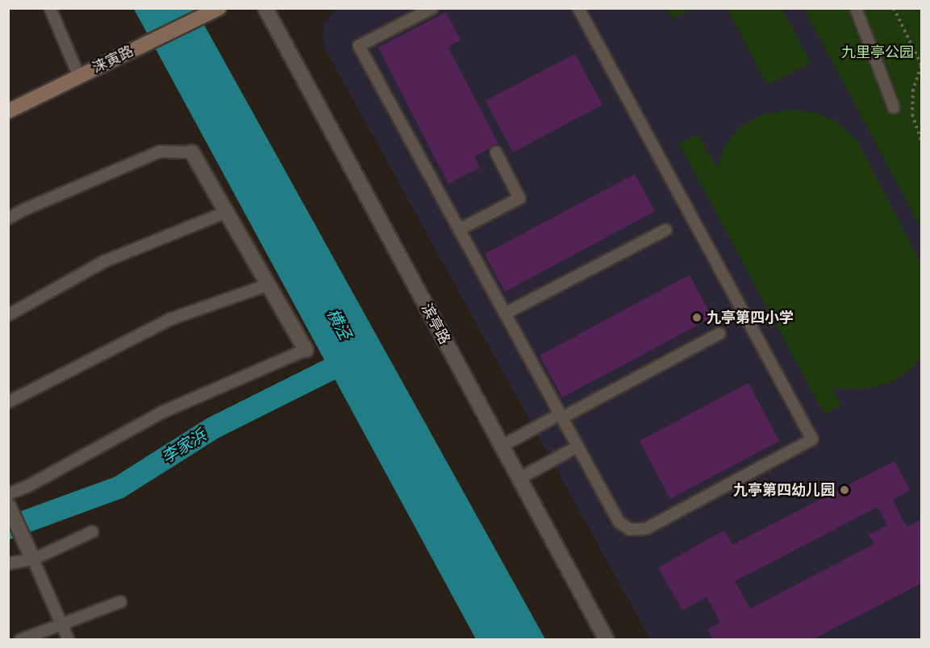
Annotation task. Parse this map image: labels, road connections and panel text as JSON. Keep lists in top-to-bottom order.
{
  "streets": {
    "street": ["涞寅路", "滨亭路"]
  },
  "water": ["横泾", "李家浜"],
  "parks": ["九里亭公园"],
  "places": ["九亭第四小学", "九亭第四幼儿园"]
}
